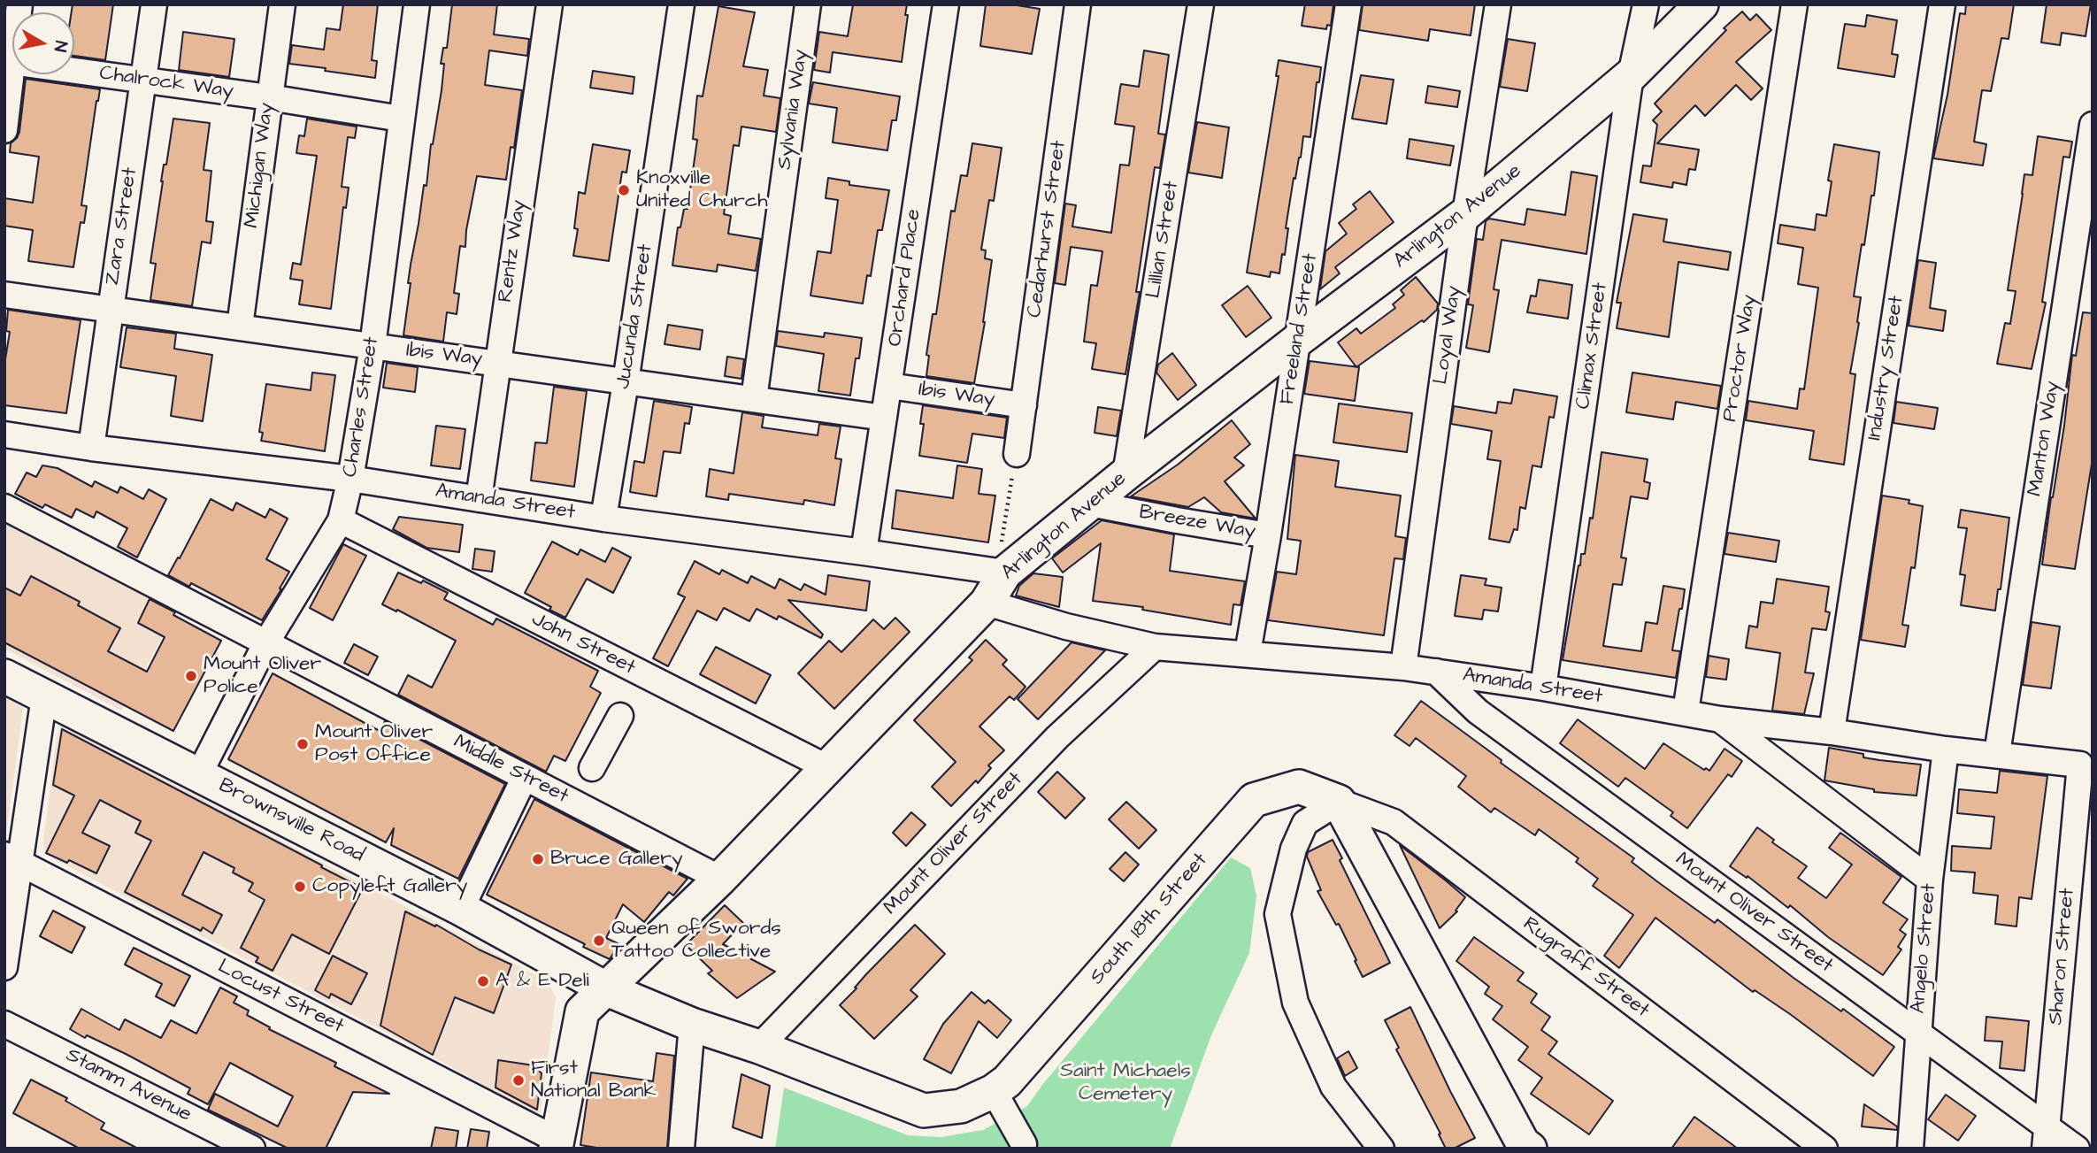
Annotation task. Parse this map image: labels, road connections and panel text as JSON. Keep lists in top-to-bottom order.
{
  "streets": {
    "main road": ["Arlington Avenue", "Brownsville Road", "South 18th Street"],
    "street": [
      "Chalrock Way",
      "Sylvania Way",
      "Michigan Way",
      "Zara Street",
      "Cedarhurst Street",
      "Lillian Street",
      "Rentz Way",
      "Orchard Place",
      "Jucunda Street",
      "Freeland Street",
      "Loyal Way",
      "Climax Street",
      "Ibis Way",
      "Proctor Way",
      "Industry Street",
      "Charles Street",
      "Manton Way",
      "Amanda Street",
      "Breeze Way",
      "John Street",
      "Middle Street",
      "Mount Oliver Street",
      "Angelo Street",
      "Sharon Street",
      "Rugraff Street",
      "Locust Street",
      "Stamm Avenue"
    ]
  },
  "crossings": [
    ["Chalrock Way", "Michigan Way"],
    ["Chalrock Way", "Zara Street"],
    ["Chalrock Way", "Charles Street"],
    ["Sylvania Way", "Ibis Way"],
    ["Michigan Way", "Ibis Way"],
    ["Arlington Avenue", "Lillian Street"],
    ["Arlington Avenue", "Freeland Street"],
    ["Arlington Avenue", "Loyal Way"],
    ["Arlington Avenue", "Climax Street"],
    ["Arlington Avenue", "Amanda Street"],
    ["Arlington Avenue", "Breeze Way"],
    ["Arlington Avenue", "John Street"],
    ["Arlington Avenue", "Middle Street"],
    ["Arlington Avenue", "Brownsville Road"],
    ["Arlington Avenue", "South 18th Street"],
    ["Arlington Avenue", "Locust Street"],
    ["Zara Street", "Ibis Way"],
    ["Zara Street", "Amanda Street"],
    ["Cedarhurst Street", "Ibis Way"],
    ["Rentz Way", "Ibis Way"],
    ["Rentz Way", "Amanda Street"],
    ["Orchard Place", "Ibis Way"],
    ["Orchard Place", "Amanda Street"],
    ["Jucunda Street", "Ibis Way"],
    ["Jucunda Street", "Amanda Street"],
    ["Freeland Street", "Amanda Street"],
    ["Freeland Street", "Breeze Way"],
    ["Loyal Way", "Amanda Street"],
    ["Climax Street", "Amanda Street"],
    ["Ibis Way", "Charles Street"],
    ["Proctor Way", "Amanda Street"],
    ["Industry Street", "Amanda Street"],
    ["Charles Street", "Amanda Street"],
    ["Charles Street", "John Street"],
    ["Charles Street", "Middle Street"],
    ["Charles Street", "Brownsville Road"],
    ["Manton Way", "Amanda Street"],
    ["Amanda Street", "Mount Oliver Street"],
    ["Amanda Street", "Angelo Street"],
    ["Amanda Street", "Sharon Street"],
    ["Brownsville Road", "South 18th Street"],
    ["Mount Oliver Street", "South 18th Street"],
    ["Mount Oliver Street", "Angelo Street"],
    ["Mount Oliver Street", "Sharon Street"],
    ["South 18th Street", "Rugraff Street"]
  ],
  "parks": ["Saint Michaels Cemetery"],
  "places": [
    "Knoxville United Church",
    "Mount Oliver Police",
    "Mount Oliver Post Office",
    "Bruce Gallery",
    "Copyleft Gallery",
    "Queen of Swords Tattoo Collective",
    "A & E Deli",
    "First National Bank"
  ],
  "north": "right"
}
